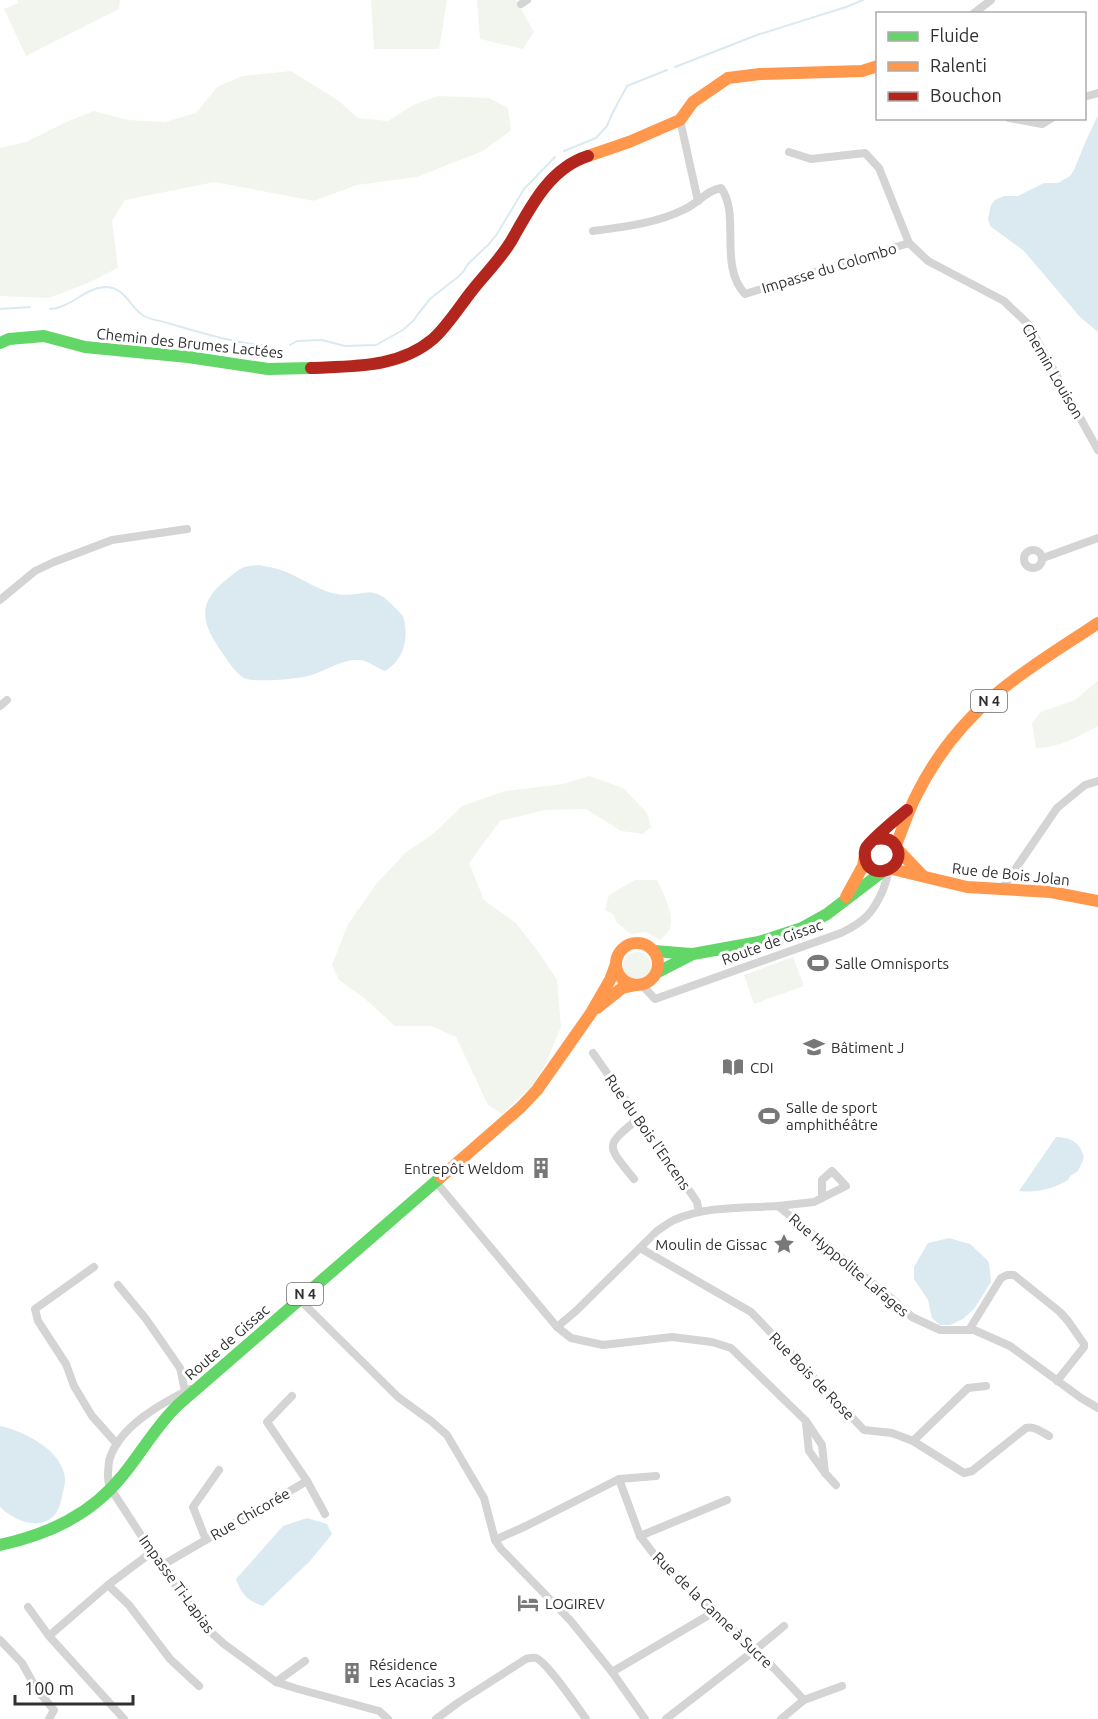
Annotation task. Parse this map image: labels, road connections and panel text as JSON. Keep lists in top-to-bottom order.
{
  "streets": {
    "main road": [
      "Chemin des Brumes Lactées",
      "N 4",
      "Rue de Bois Jolan",
      "Route de Gissac"
    ],
    "street": [
      "Impasse du Colombo",
      "Chemin Louison",
      "Rue du Bois l'Encens",
      "Rue Hyppolite Lafages",
      "Rue Bois de Rose",
      "Rue Chicorée",
      "Impasse Ti-Lapias",
      "Rue de la Canne à Sucre"
    ]
  },
  "crossings": [
    ["Impasse du Colombo", "Chemin Louison"],
    ["N 4", "Rue de Bois Jolan"],
    ["N 4", "Route de Gissac"],
    ["Rue de Bois Jolan", "Route de Gissac"],
    ["Route de Gissac", "Impasse Ti-Lapias"],
    ["Rue du Bois l'Encens", "Rue Hyppolite Lafages"],
    ["Rue Hyppolite Lafages", "Rue Bois de Rose"],
    ["Rue Chicorée", "Impasse Ti-Lapias"]
  ],
  "places": {
    "sports": ["Salle Omnisports", "Salle de sport amphithéâtre"],
    "school or university": ["Bâtiment J"],
    "library": ["CDI"],
    "building": ["Entrepôt Weldom", "Résidence Les Acacias 3"],
    "place": ["Moulin de Gissac"],
    "hotel": ["LOGIREV"]
  },
  "legend": ["Fluide", "Ralenti", "Bouchon"],
  "scale_bar": "100 m"
}
